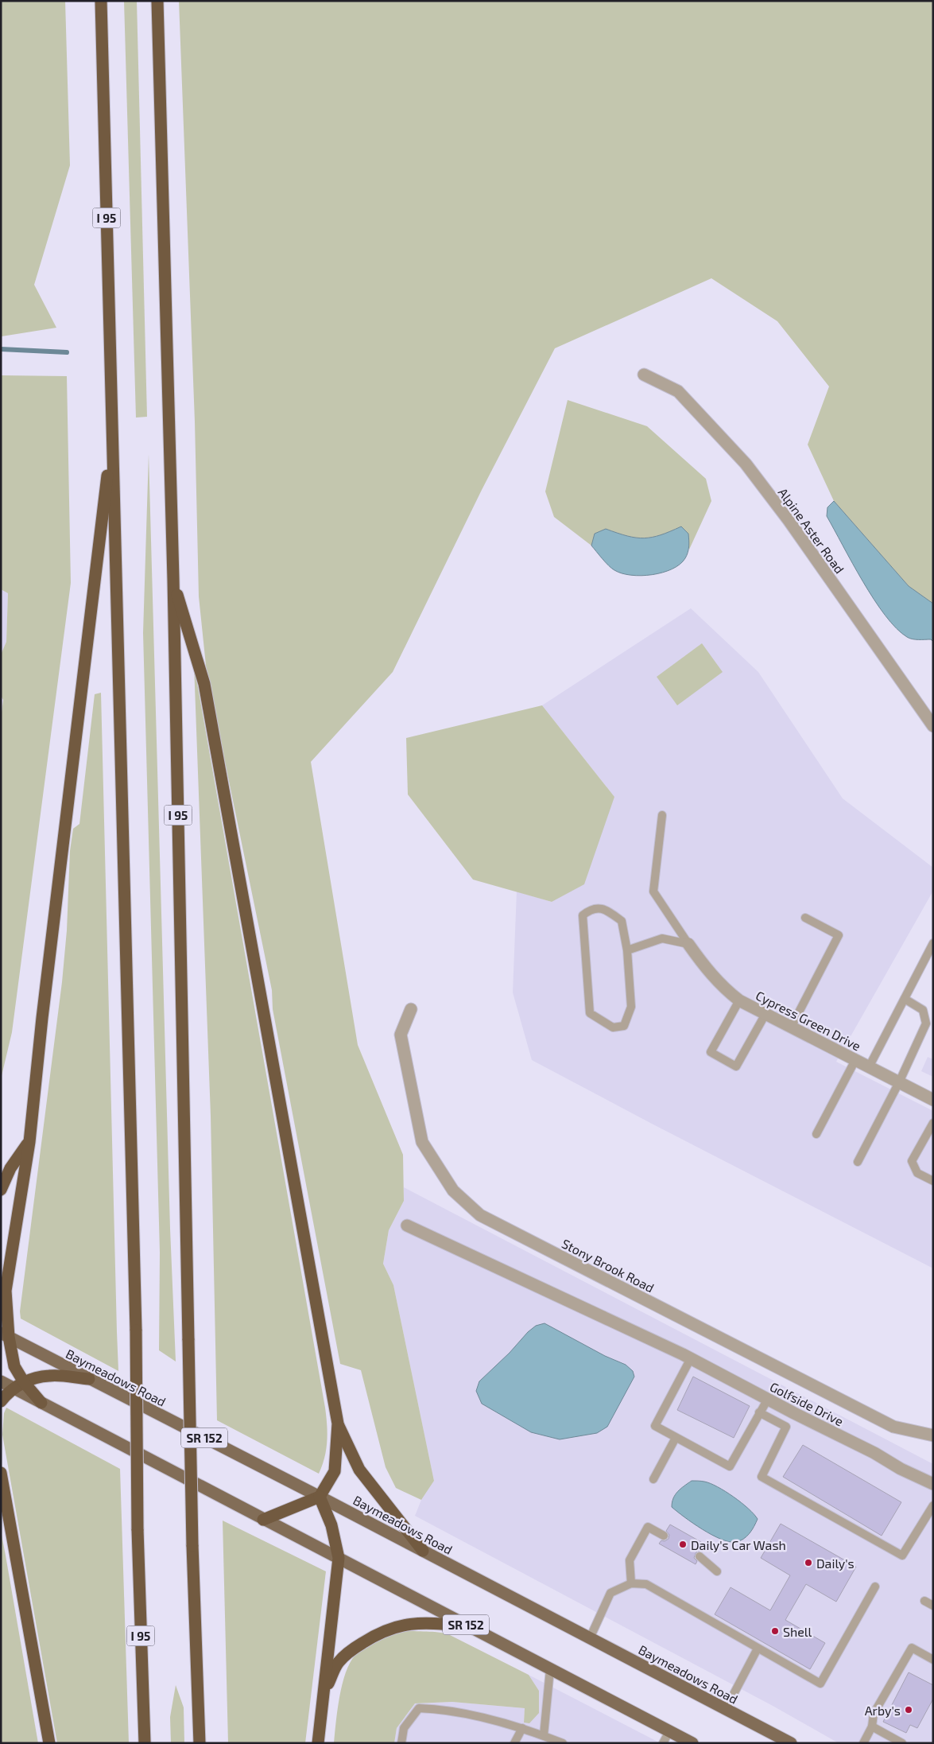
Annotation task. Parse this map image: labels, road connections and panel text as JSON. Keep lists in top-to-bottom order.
{
  "streets": {
    "highway": ["I 95"],
    "main road": ["Baymeadows Road", "SR 152"],
    "street": [
      "Alpine Aster Road",
      "Cypress Green Drive",
      "Stony Brook Road",
      "Golfside Drive"
    ]
  },
  "places": [
    "Daily's Car Wash",
    "Daily's",
    "Shell",
    "Arby's"
  ]
}
